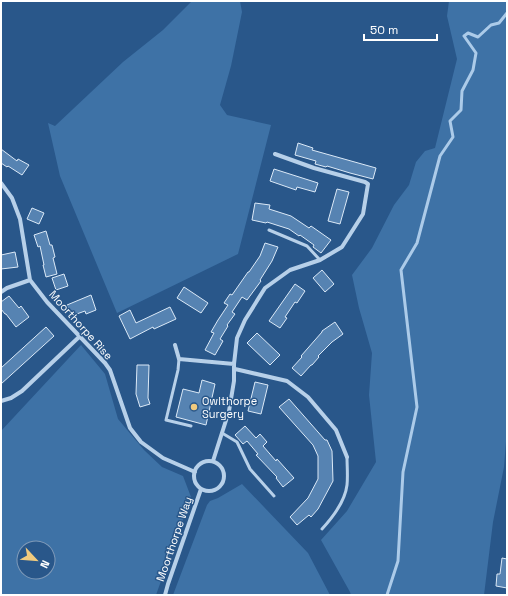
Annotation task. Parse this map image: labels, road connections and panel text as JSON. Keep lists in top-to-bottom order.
{
  "streets": {
    "street": ["Moorthorpe Rise", "Moorthorpe Way"]
  },
  "crossings": [
    ["Moorthorpe Rise", "Moorthorpe Way"]
  ],
  "places": ["Owlthorpe Surgery"],
  "scale_bar": "50 m",
  "north": "bottom right"
}
